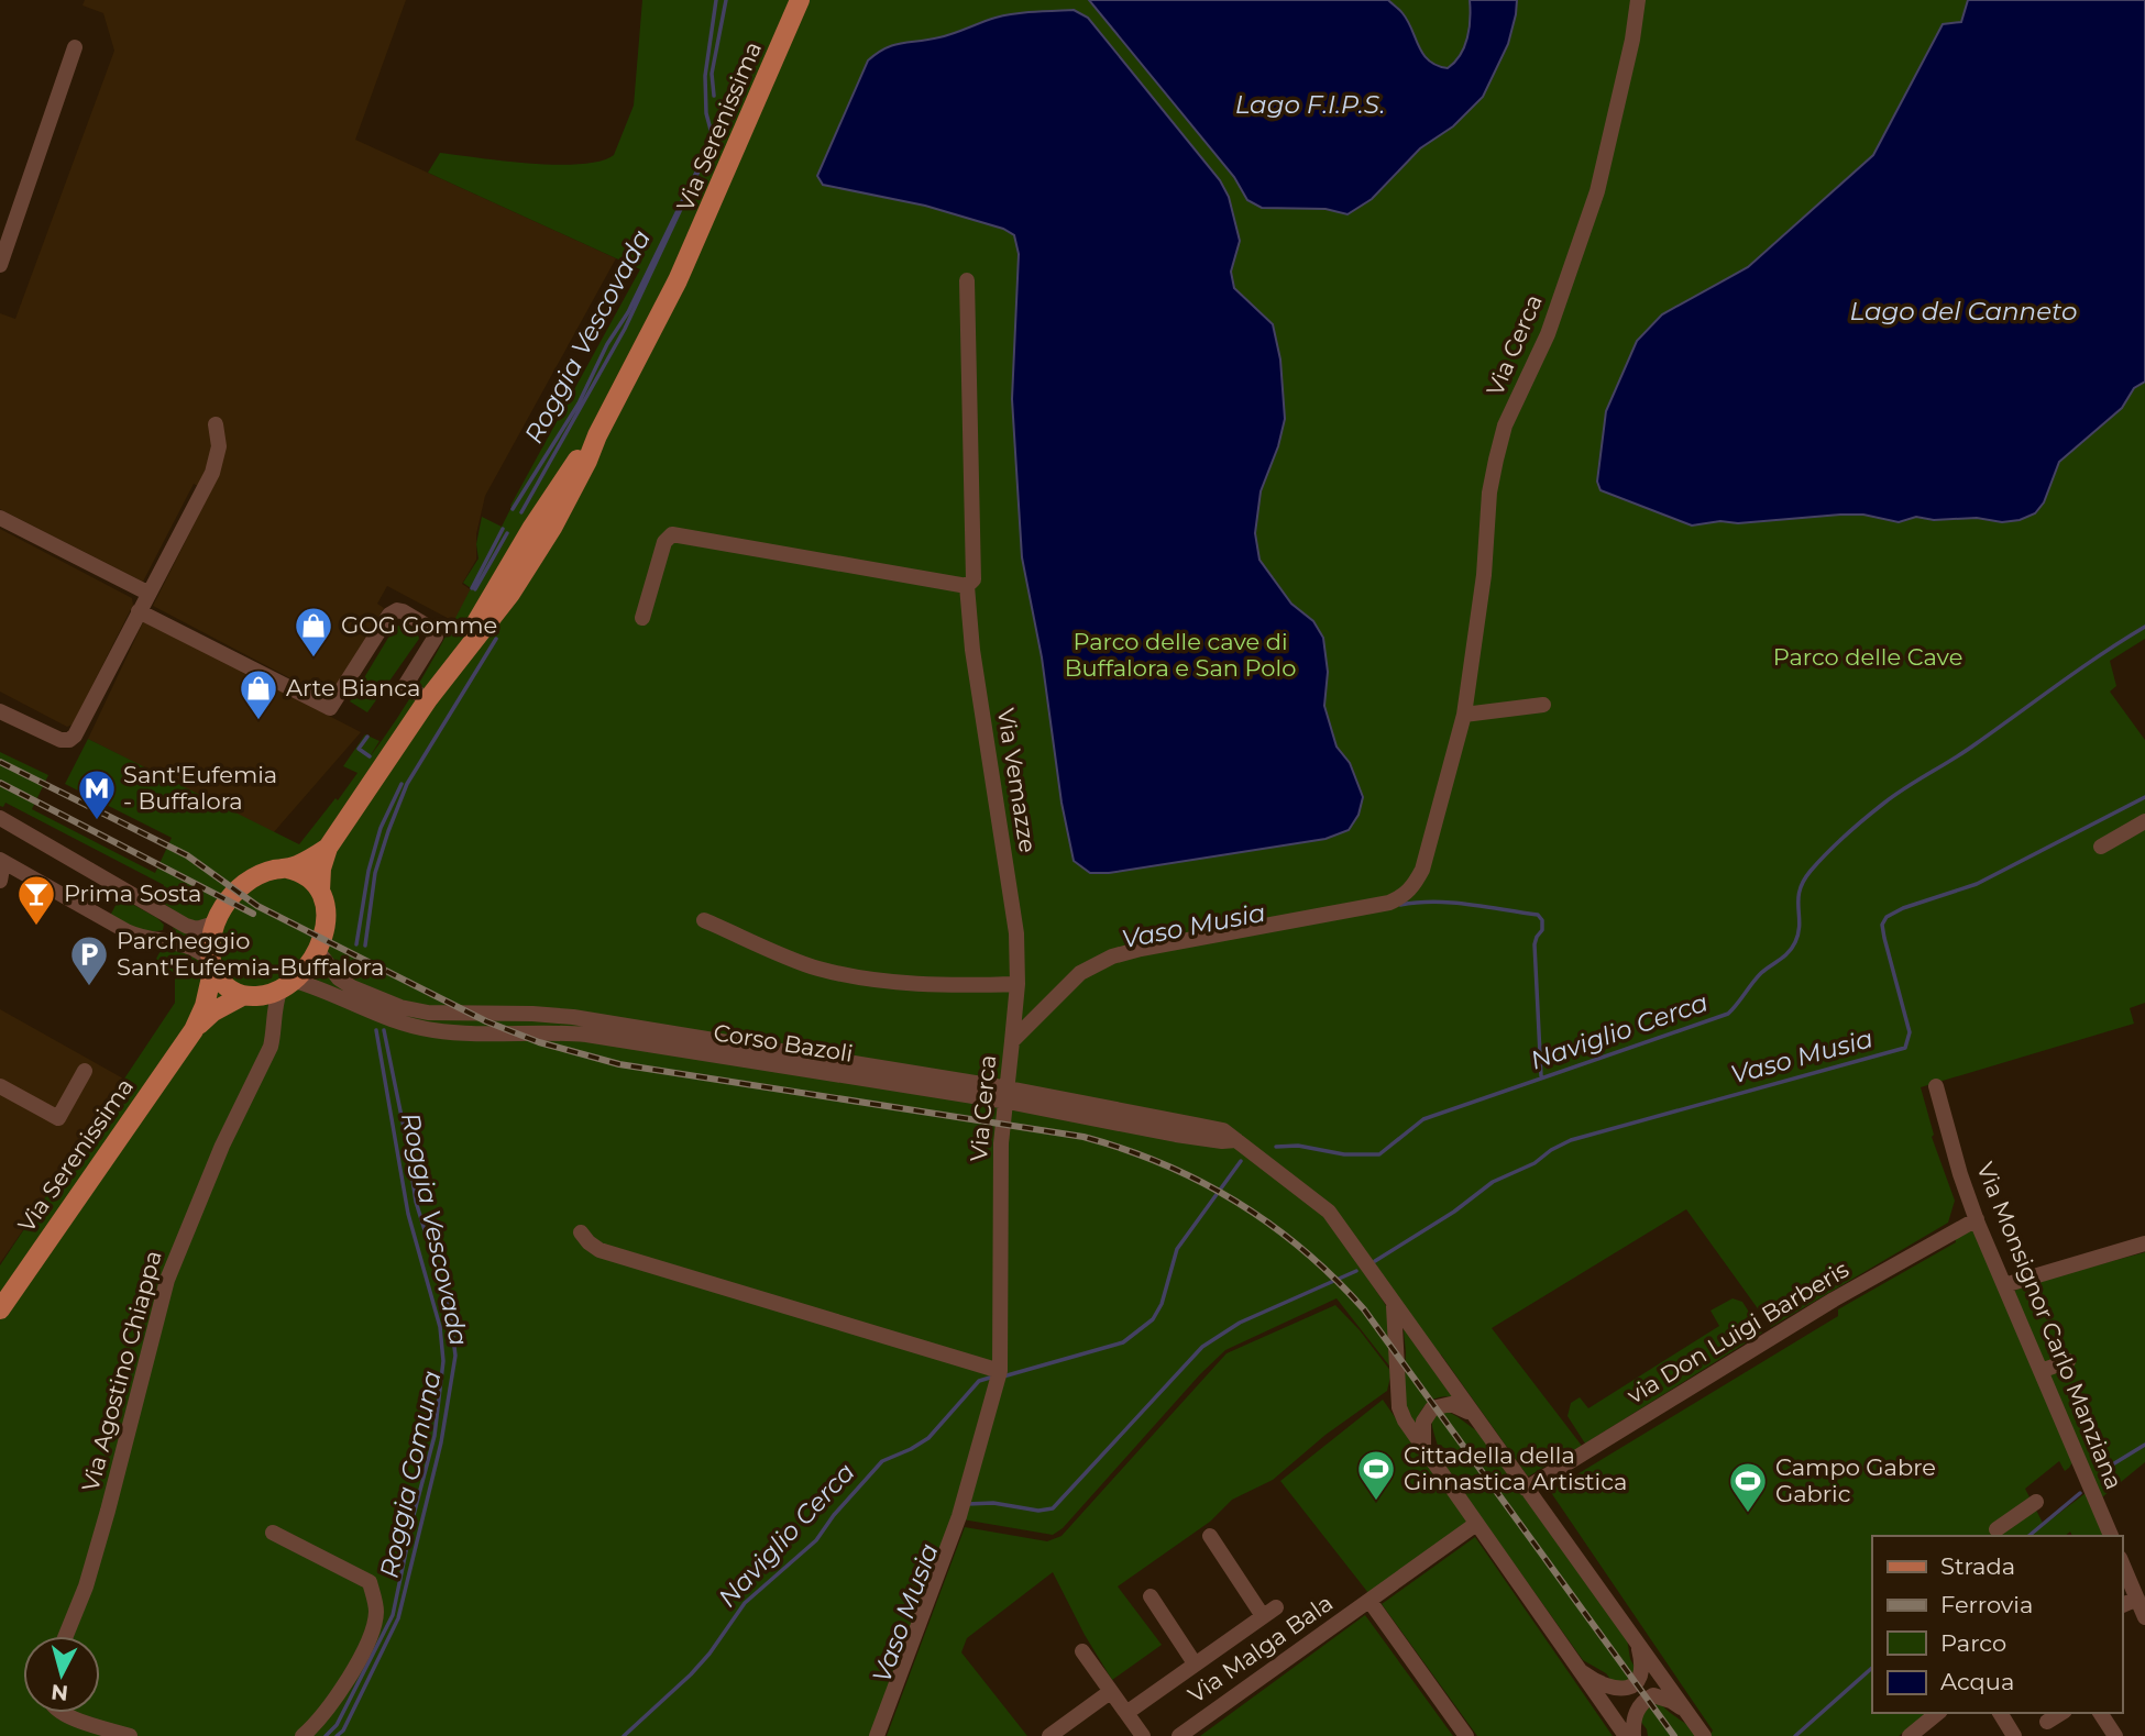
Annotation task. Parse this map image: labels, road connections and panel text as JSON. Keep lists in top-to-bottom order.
{
  "streets": {
    "main road": ["Via Serenissima"],
    "street": [
      "Via Cerca",
      "Via Vemazze",
      "Corso Bazoli",
      "Via Monsignor Carlo Manziana",
      "via Don Luigi Barberis",
      "Via Agostino Chiappa",
      "Via Malga Bala"
    ]
  },
  "crossings": [
    ["Via Serenissima", "Corso Bazoli"],
    ["Via Serenissima", "Via Agostino Chiappa"],
    ["Via Cerca", "Via Vemazze"],
    ["Via Cerca", "Corso Bazoli"],
    ["Corso Bazoli", "via Don Luigi Barberis"],
    ["Corso Bazoli", "Via Agostino Chiappa"],
    ["Via Monsignor Carlo Manziana", "via Don Luigi Barberis"]
  ],
  "water": [
    "Lago F.I.P.S.",
    "Lago del Canneto",
    "Roggia Vescovada",
    "Vaso Musia",
    "Naviglio Cerca",
    "Roggia Comuna"
  ],
  "parks": ["Parco delle cave di Buffalora e San Polo", "Parco delle Cave"],
  "places": {
    "shop": ["GOG Gomme", "Arte Bianca"],
    "metro station": ["Sant'Eufemia - Buffalora"],
    "bar": ["Prima Sosta"],
    "parking": ["Parcheggio Sant'Eufemia-Buffalora"],
    "sports": ["Cittadella della Ginnastica Artistica", "Campo Gabre Gabric"]
  },
  "legend": [
    "Strada",
    "Ferrovia",
    "Parco",
    "Acqua"
  ],
  "north": "bottom"
}
